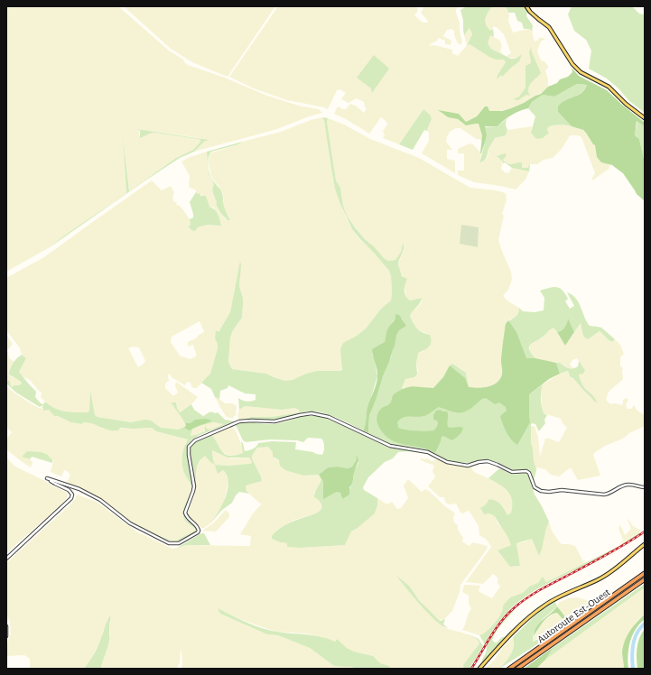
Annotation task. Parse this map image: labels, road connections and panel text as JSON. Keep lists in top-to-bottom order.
{
  "streets": {
    "highway": ["Autoroute Est-Ouest"]
  }
}
